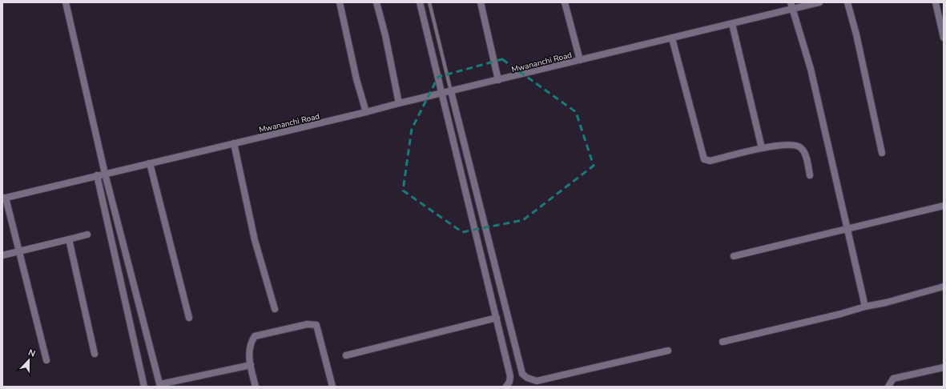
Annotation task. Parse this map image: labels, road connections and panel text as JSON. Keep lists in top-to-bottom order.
{
  "streets": {
    "street": ["Mwananchi Road"]
  },
  "north": "top"
}
